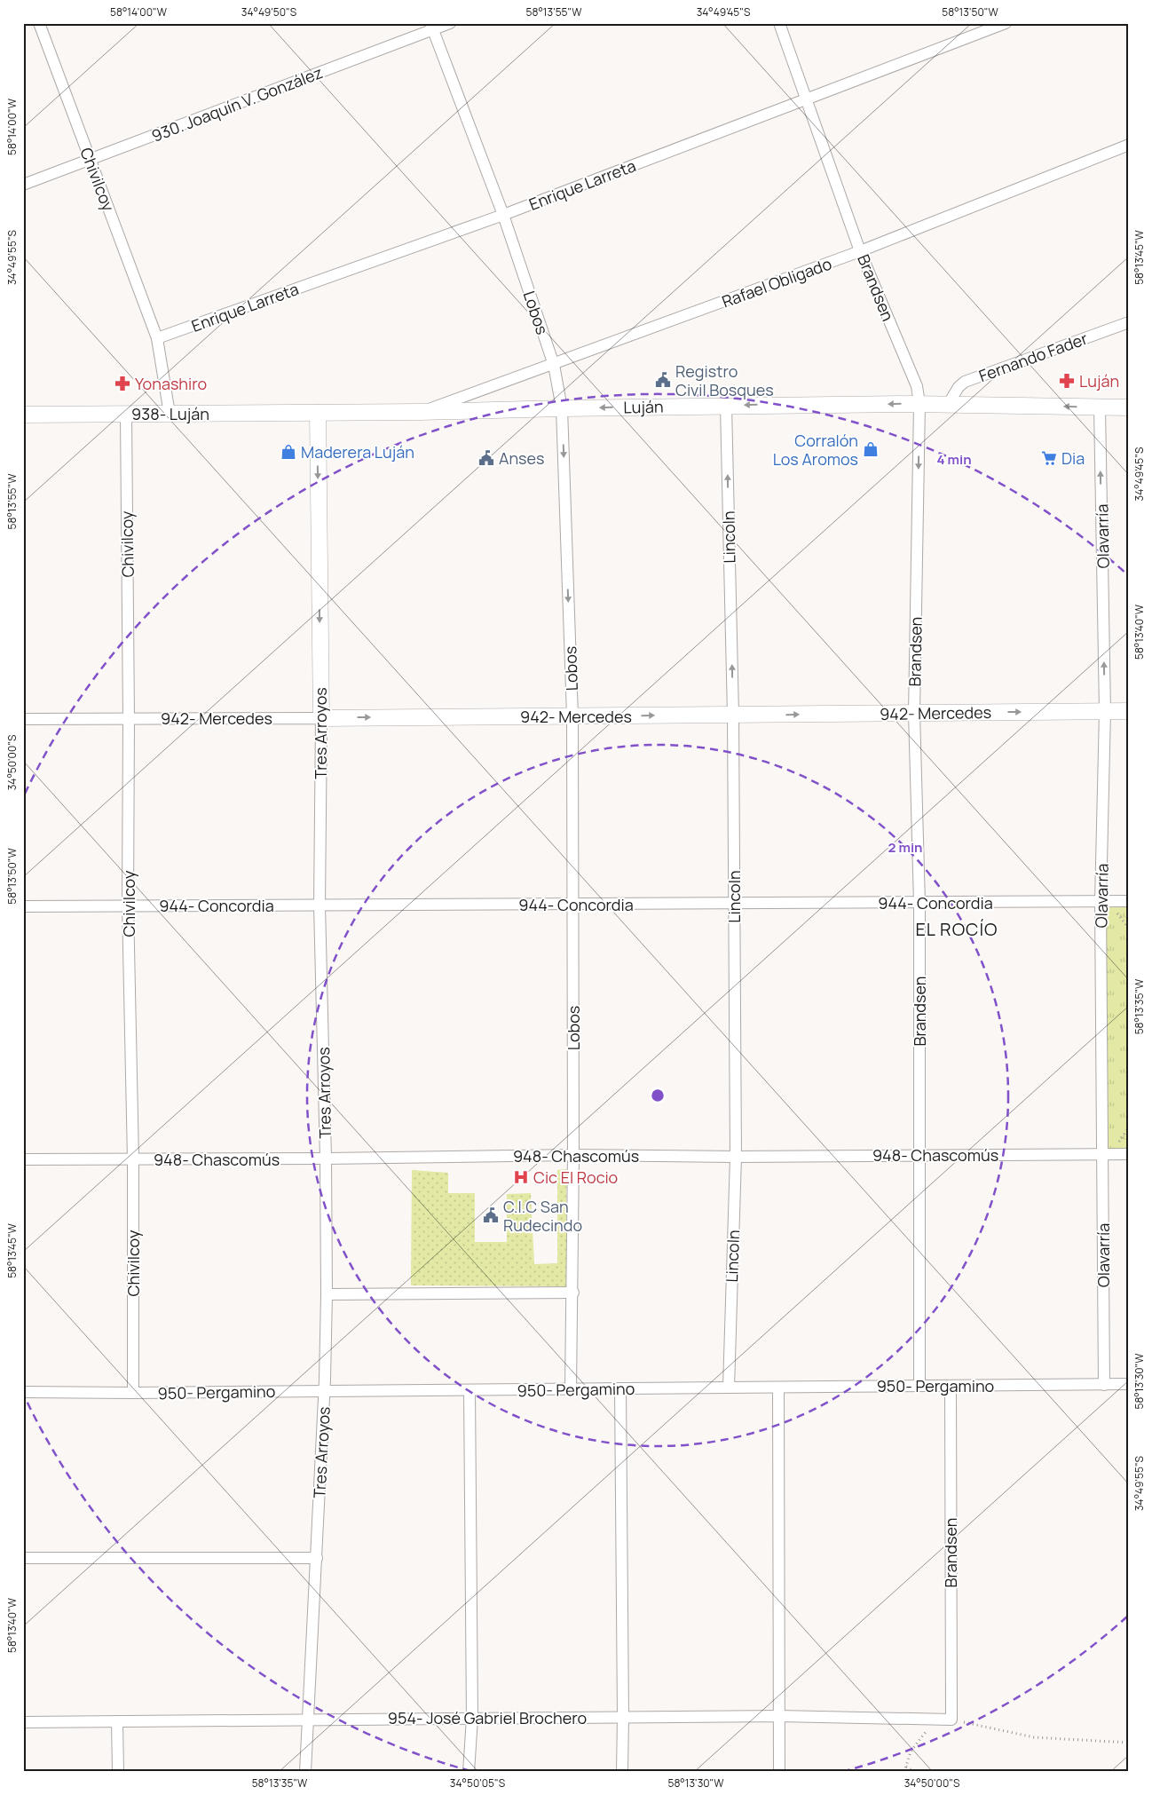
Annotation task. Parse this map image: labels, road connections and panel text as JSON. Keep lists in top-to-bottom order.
{
  "streets": {
    "main road": [
      "Luján",
      "938- Luján",
      "942- Mercedes",
      "Tres Arroyos"
    ],
    "street": [
      "930. Joaquín V. González",
      "Chivilcoy",
      "Enrique Larreta",
      "Rafael Obligado",
      "Brandsen",
      "Lobos",
      "Fernando Fader",
      "Olavarría",
      "Lincoln",
      "944- Concordia",
      "948- Chascomús",
      "950- Pergamino",
      "954- José Gabriel Brochero"
    ]
  },
  "crossings": [
    ["930. Joaquín V. González", "Chivilcoy"],
    ["930. Joaquín V. González", "Lobos"],
    ["Chivilcoy", "Enrique Larreta"],
    ["Chivilcoy", "938- Luján"],
    ["Chivilcoy", "942- Mercedes"],
    ["Chivilcoy", "944- Concordia"],
    ["Chivilcoy", "948- Chascomús"],
    ["Chivilcoy", "950- Pergamino"],
    ["Enrique Larreta", "Brandsen"],
    ["Enrique Larreta", "Lobos"],
    ["Rafael Obligado", "Brandsen"],
    ["Rafael Obligado", "Lobos"],
    ["Rafael Obligado", "Luján"],
    ["Brandsen", "Luján"],
    ["Brandsen", "942- Mercedes"],
    ["Brandsen", "944- Concordia"],
    ["Brandsen", "948- Chascomús"],
    ["Brandsen", "950- Pergamino"],
    ["Brandsen", "954- José Gabriel Brochero"],
    ["Lobos", "Luján"],
    ["Lobos", "942- Mercedes"],
    ["Lobos", "944- Concordia"],
    ["Lobos", "948- Chascomús"],
    ["Lobos", "950- Pergamino"],
    ["Fernando Fader", "Luján"],
    ["Luján", "938- Luján"],
    ["Luján", "Olavarría"],
    ["Luján", "Lincoln"],
    ["Luján", "Tres Arroyos"],
    ["938- Luján", "Tres Arroyos"],
    ["Olavarría", "942- Mercedes"],
    ["Olavarría", "944- Concordia"],
    ["Olavarría", "948- Chascomús"],
    ["Olavarría", "950- Pergamino"],
    ["Lincoln", "942- Mercedes"],
    ["Lincoln", "944- Concordia"],
    ["Lincoln", "948- Chascomús"],
    ["Lincoln", "950- Pergamino"],
    ["942- Mercedes", "Tres Arroyos"],
    ["Tres Arroyos", "944- Concordia"],
    ["Tres Arroyos", "948- Chascomús"],
    ["Tres Arroyos", "950- Pergamino"],
    ["Tres Arroyos", "954- José Gabriel Brochero"]
  ],
  "one_way": ["Luján", "942- Mercedes"],
  "districts": ["EL ROCÍO"],
  "places": {
    "public building": ["Registro Civil Bosques", "Anses", "C.I.C San Rudecindo"],
    "pharmacy": ["Luján", "Yonashiro"],
    "shop": ["Corralón Los Aromos", "Maderera Luján"],
    "supermarket": ["Dia"],
    "hospital": ["Cic El Rocio"]
  },
  "coordinates": [
    "58°14'00\"W",
    "34°49'50\"S",
    "58°13'55\"W",
    "34°49'45\"S",
    "58°13'50\"W",
    "58°13'45\"W",
    "34°49'55\"S",
    "58°13'40\"W",
    "34°50'00\"S",
    "58°13'35\"W",
    "58°13'30\"W",
    "34°50'05\"S"
  ],
  "rings": ["4 min", "2 min"]
}
